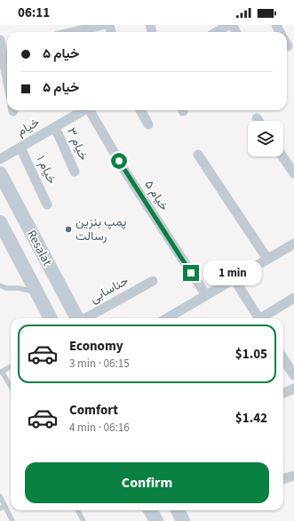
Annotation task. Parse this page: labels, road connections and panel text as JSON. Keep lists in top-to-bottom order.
{
  "streets": {
    "main road": ["Resalat"],
    "street": [
      "خیام",
      "خیام ۳",
      "خیام ۱",
      "خیام ۵",
      "حناسابی"
    ]
  },
  "crossings": [
    ["خیام", "خیام ۳"],
    ["خیام", "خیام ۱"]
  ],
  "places": ["پمپ بنزین رسالت"],
  "page": {
    "status": "06:11",
    "banner": ["خیام ۵", "خیام ۵"],
    "bubble": "1 min",
    "list": [
      {
        "name": "Economy",
        "note": "3 min · 06:15",
        "value": "$1.05"
      },
      {
        "name": "Comfort",
        "note": "4 min · 06:16",
        "value": "$1.42"
      }
    ],
    "buttons": "Confirm"
  }
}
